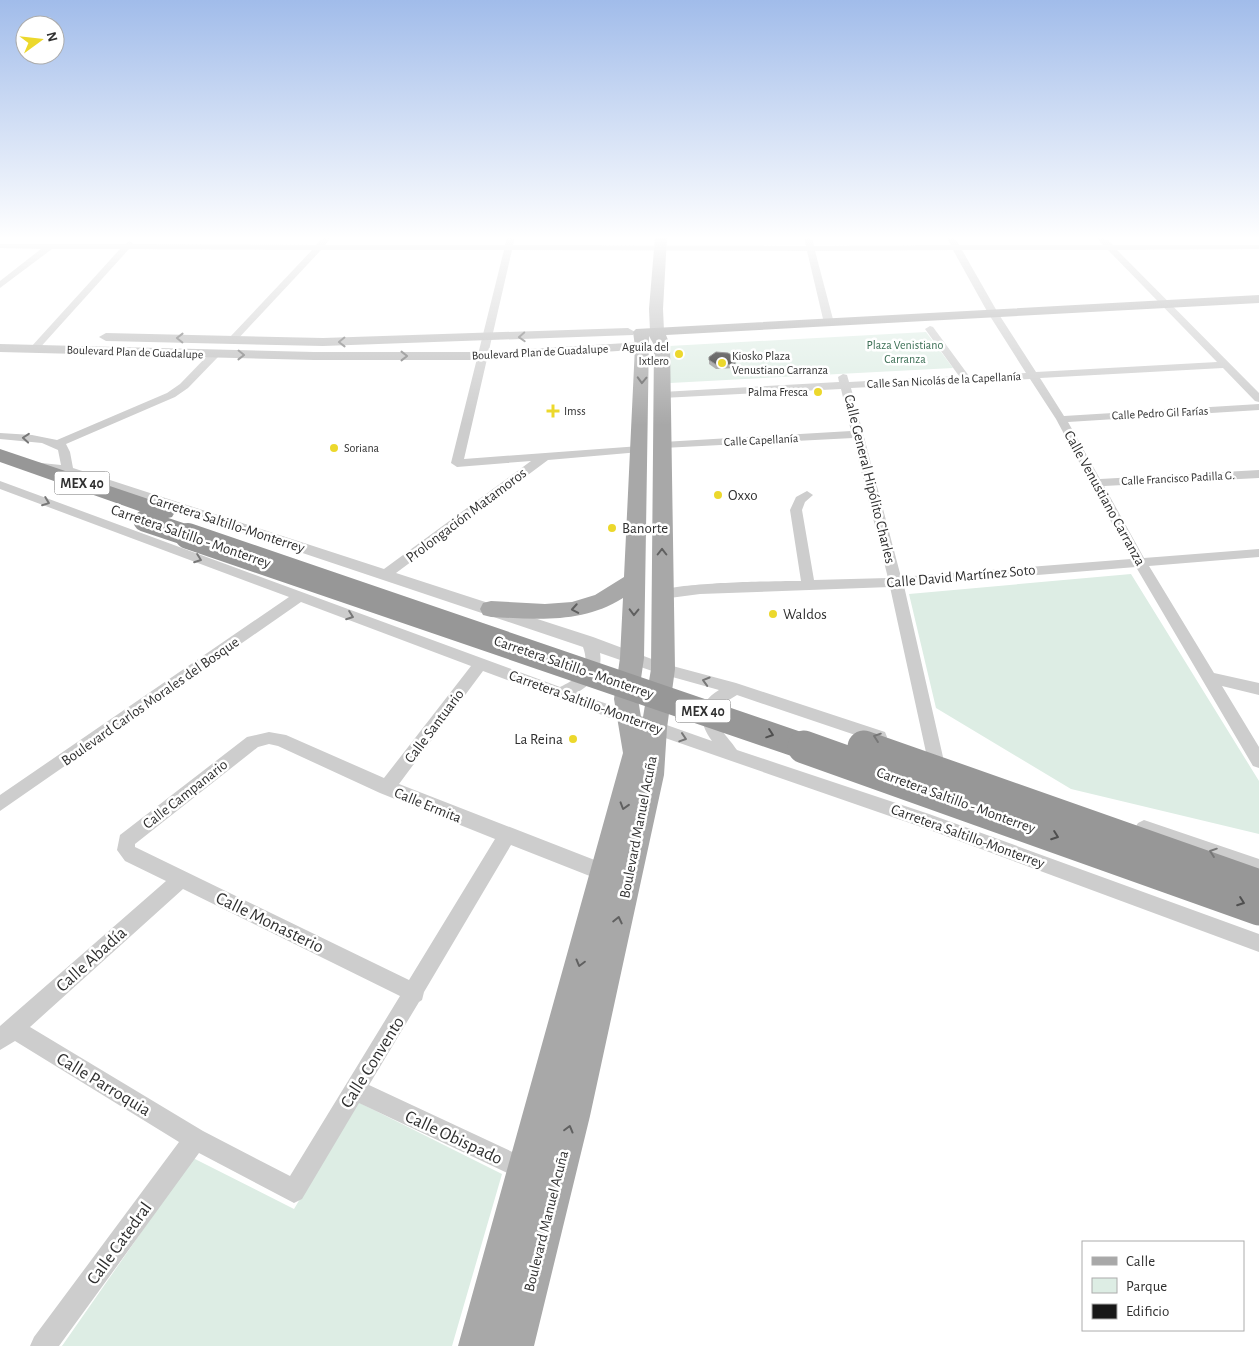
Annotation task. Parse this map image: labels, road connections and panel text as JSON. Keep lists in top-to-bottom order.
{
  "streets": {
    "highway": ["MEX 40", "Carretera Saltillo - Monterrey"],
    "main road": ["Boulevard Plan de Guadalupe", "Boulevard Manuel Acuña"],
    "street": [
      "Calle San Nicolás de la Capellanía",
      "Calle Pedro Gil Farías",
      "Calle Capellanía",
      "Calle Francisco Padilla G.",
      "Calle General Hipólito Charles",
      "Calle Venustiano Carranza",
      "Prolongación Matamoros",
      "Carretera Saltillo-Monterrey",
      "Calle David Martínez Soto",
      "Boulevard Carlos Morales del Bosque",
      "Calle Santuario",
      "Calle Campanario",
      "Calle Ermita",
      "Calle Monasterio",
      "Calle Abadía",
      "Calle Convento",
      "Calle Parroquia",
      "Calle Obispado",
      "Calle Catedral"
    ]
  },
  "crossings": [
    ["Boulevard Plan de Guadalupe", "Calle Capellanía"],
    ["Boulevard Plan de Guadalupe", "Calle Venustiano Carranza"],
    ["Boulevard Plan de Guadalupe", "Boulevard Manuel Acuña"],
    ["Calle San Nicolás de la Capellanía", "Calle General Hipólito Charles"],
    ["Calle San Nicolás de la Capellanía", "Calle Venustiano Carranza"],
    ["Calle San Nicolás de la Capellanía", "Boulevard Manuel Acuña"],
    ["Calle Pedro Gil Farías", "Calle Venustiano Carranza"],
    ["Calle Capellanía", "Calle General Hipólito Charles"],
    ["Calle Capellanía", "Prolongación Matamoros"],
    ["Calle Capellanía", "Boulevard Manuel Acuña"],
    ["Calle Francisco Padilla G.", "Calle Venustiano Carranza"],
    ["Calle General Hipólito Charles", "Carretera Saltillo-Monterrey"],
    ["Calle General Hipólito Charles", "Calle David Martínez Soto"],
    ["Calle Venustiano Carranza", "Calle David Martínez Soto"],
    ["Prolongación Matamoros", "Carretera Saltillo-Monterrey"],
    ["Carretera Saltillo-Monterrey", "Carretera Saltillo - Monterrey"],
    ["Carretera Saltillo-Monterrey", "Boulevard Carlos Morales del Bosque"],
    ["Carretera Saltillo-Monterrey", "Calle Santuario"],
    ["Carretera Saltillo-Monterrey", "Boulevard Manuel Acuña"],
    ["Calle David Martínez Soto", "Boulevard Manuel Acuña"],
    ["Calle Santuario", "Calle Ermita"],
    ["Calle Campanario", "Calle Ermita"],
    ["Calle Campanario", "Calle Monasterio"],
    ["Calle Ermita", "Boulevard Manuel Acuña"],
    ["Calle Ermita", "Calle Convento"],
    ["Boulevard Manuel Acuña", "Calle Obispado"],
    ["Calle Monasterio", "Calle Abadía"],
    ["Calle Monasterio", "Calle Convento"],
    ["Calle Abadía", "Calle Parroquia"],
    ["Calle Convento", "Calle Parroquia"],
    ["Calle Convento", "Calle Obispado"],
    ["Calle Convento", "Calle Catedral"],
    ["Calle Parroquia", "Calle Catedral"]
  ],
  "parks": ["Plaza Venistiano Carranza"],
  "places": {
    "other": [
      "Aguila del Ixtlero",
      "Kiosko Plaza Venustiano Carranza",
      "Palma Fresca",
      "Soriana",
      "Oxxo",
      "Banorte",
      "Waldos",
      "La Reina"
    ],
    "health": ["Imss"]
  },
  "legend": ["Calle", "Parque", "Edificio"],
  "north": "right"
}
